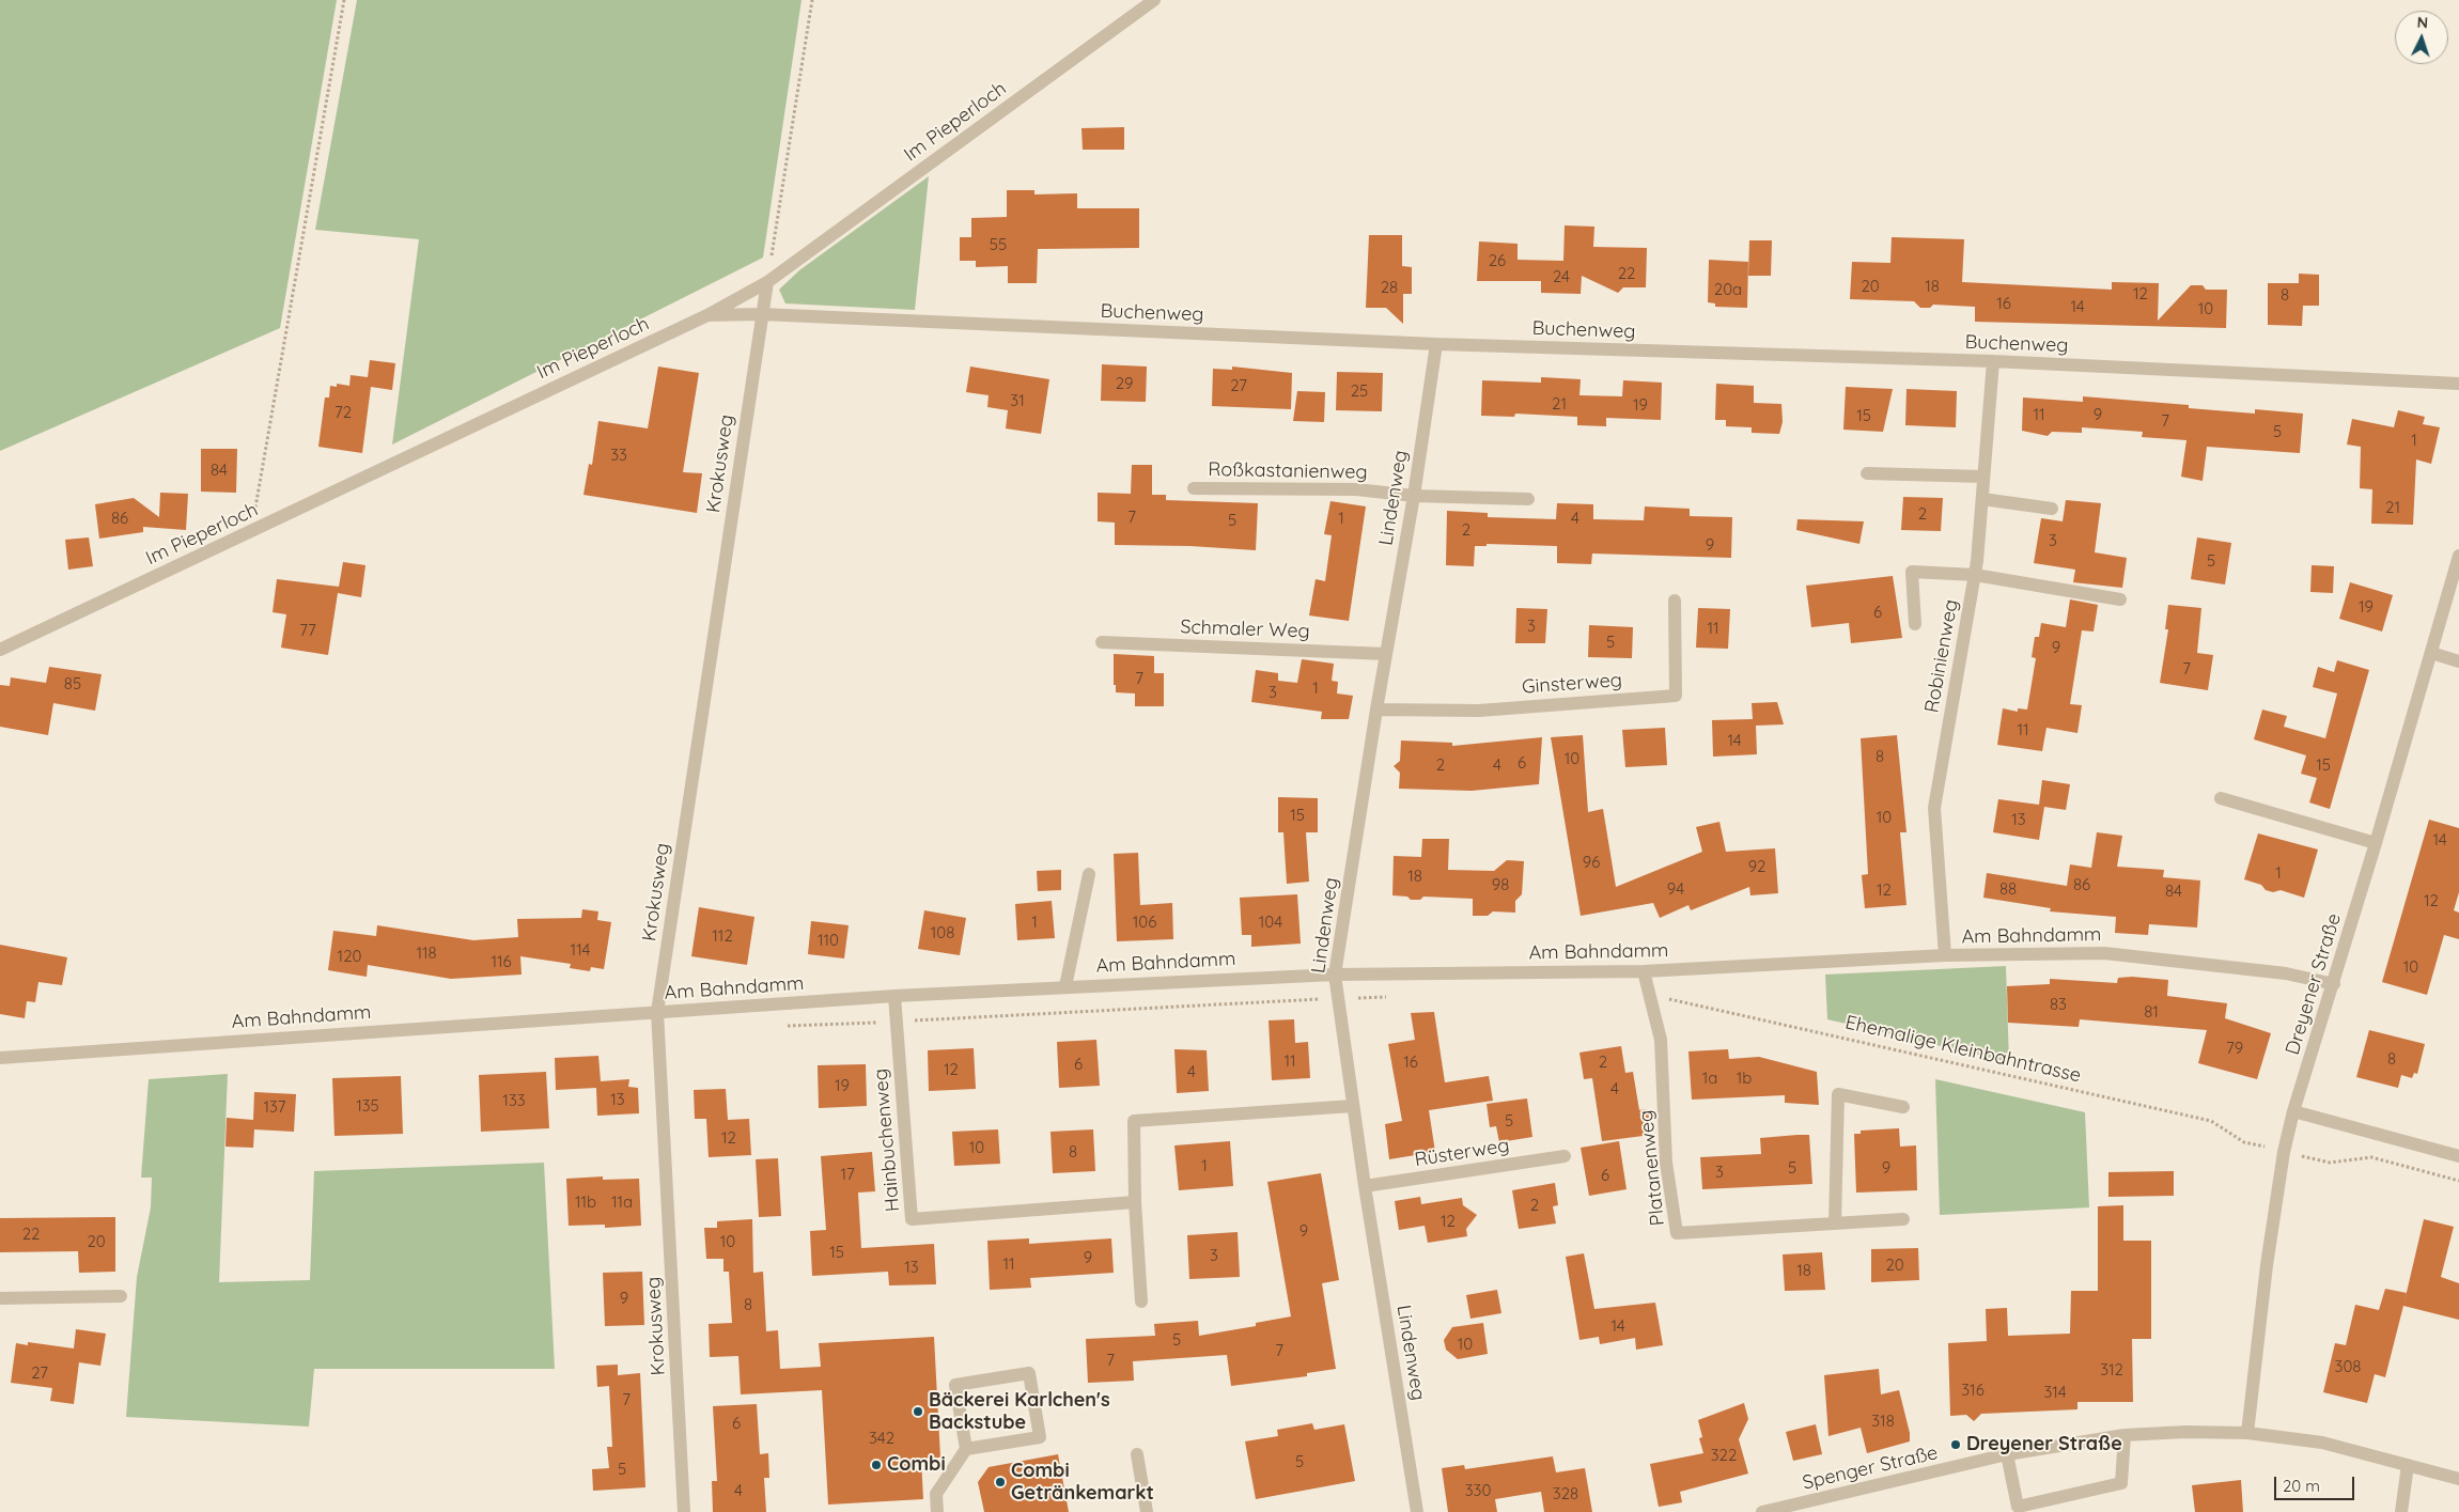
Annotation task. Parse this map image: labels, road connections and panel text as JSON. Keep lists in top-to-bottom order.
{
  "streets": {
    "street": [
      "Im Pieperloch",
      "Buchenweg",
      "Krokusweg",
      "Roßkastanienweg",
      "Lindenweg",
      "Schmaler Weg",
      "Robinienweg",
      "Ginsterweg",
      "Am Bahndamm",
      "Dreyener Straße",
      "Hainbuchenweg",
      "Rüsterweg",
      "Platanenweg",
      "Spenger Straße"
    ],
    "path": ["Ehemalige Kleinbahntrasse"]
  },
  "crossings": [
    ["Im Pieperloch", "Buchenweg"],
    ["Im Pieperloch", "Krokusweg"],
    ["Buchenweg", "Krokusweg"],
    ["Buchenweg", "Lindenweg"],
    ["Buchenweg", "Robinienweg"],
    ["Krokusweg", "Am Bahndamm"],
    ["Roßkastanienweg", "Lindenweg"],
    ["Lindenweg", "Schmaler Weg"],
    ["Lindenweg", "Ginsterweg"],
    ["Lindenweg", "Am Bahndamm"],
    ["Lindenweg", "Rüsterweg"],
    ["Robinienweg", "Am Bahndamm"],
    ["Am Bahndamm", "Dreyener Straße"],
    ["Am Bahndamm", "Hainbuchenweg"],
    ["Am Bahndamm", "Platanenweg"],
    ["Dreyener Straße", "Spenger Straße"],
    ["Ehemalige Kleinbahntrasse", "Platanenweg"]
  ],
  "places": [
    "Bäckerei Karlchen's Backstube",
    "Dreyener Straße",
    "Combi",
    "Combi Getränkemarkt"
  ],
  "house_numbers": [
    "55",
    "26",
    "22",
    "24",
    "20",
    "18",
    "28",
    "20a",
    "12",
    "8",
    "16",
    "14",
    "10",
    "29",
    "27",
    "25",
    "31",
    "21",
    "19",
    "72",
    "11",
    "9",
    "15",
    "7",
    "5",
    "1",
    "33",
    "84",
    "21",
    "2",
    "7",
    "86",
    "1",
    "4",
    "5",
    "2",
    "3",
    "9",
    "5",
    "19",
    "6",
    "3",
    "11",
    "77",
    "5",
    "9",
    "7",
    "7",
    "85",
    "1",
    "3",
    "11",
    "14",
    "8",
    "10",
    "6",
    "2",
    "4",
    "15",
    "15",
    "10",
    "13",
    "14",
    "96",
    "92",
    "1",
    "18",
    "98",
    "86",
    "94",
    "88",
    "12",
    "84",
    "12",
    "1",
    "106",
    "104",
    "108",
    "112",
    "110",
    "114",
    "118",
    "120",
    "116",
    "10",
    "83",
    "81",
    "79",
    "8",
    "11",
    "16",
    "2",
    "6",
    "12",
    "4",
    "1a",
    "1b",
    "19",
    "4",
    "13",
    "133",
    "135",
    "137",
    "5",
    "12",
    "10",
    "8",
    "1",
    "5",
    "9",
    "3",
    "17",
    "6",
    "11b",
    "11a",
    "2",
    "12",
    "9",
    "22",
    "20",
    "10",
    "15",
    "3",
    "9",
    "11",
    "20",
    "13",
    "18",
    "9",
    "8",
    "14",
    "5",
    "10",
    "7",
    "7",
    "308",
    "312",
    "27",
    "316",
    "314",
    "7",
    "318",
    "6",
    "342",
    "322",
    "5",
    "5",
    "4",
    "330",
    "328"
  ],
  "scale_bar": "20 m",
  "north": "top"
}
